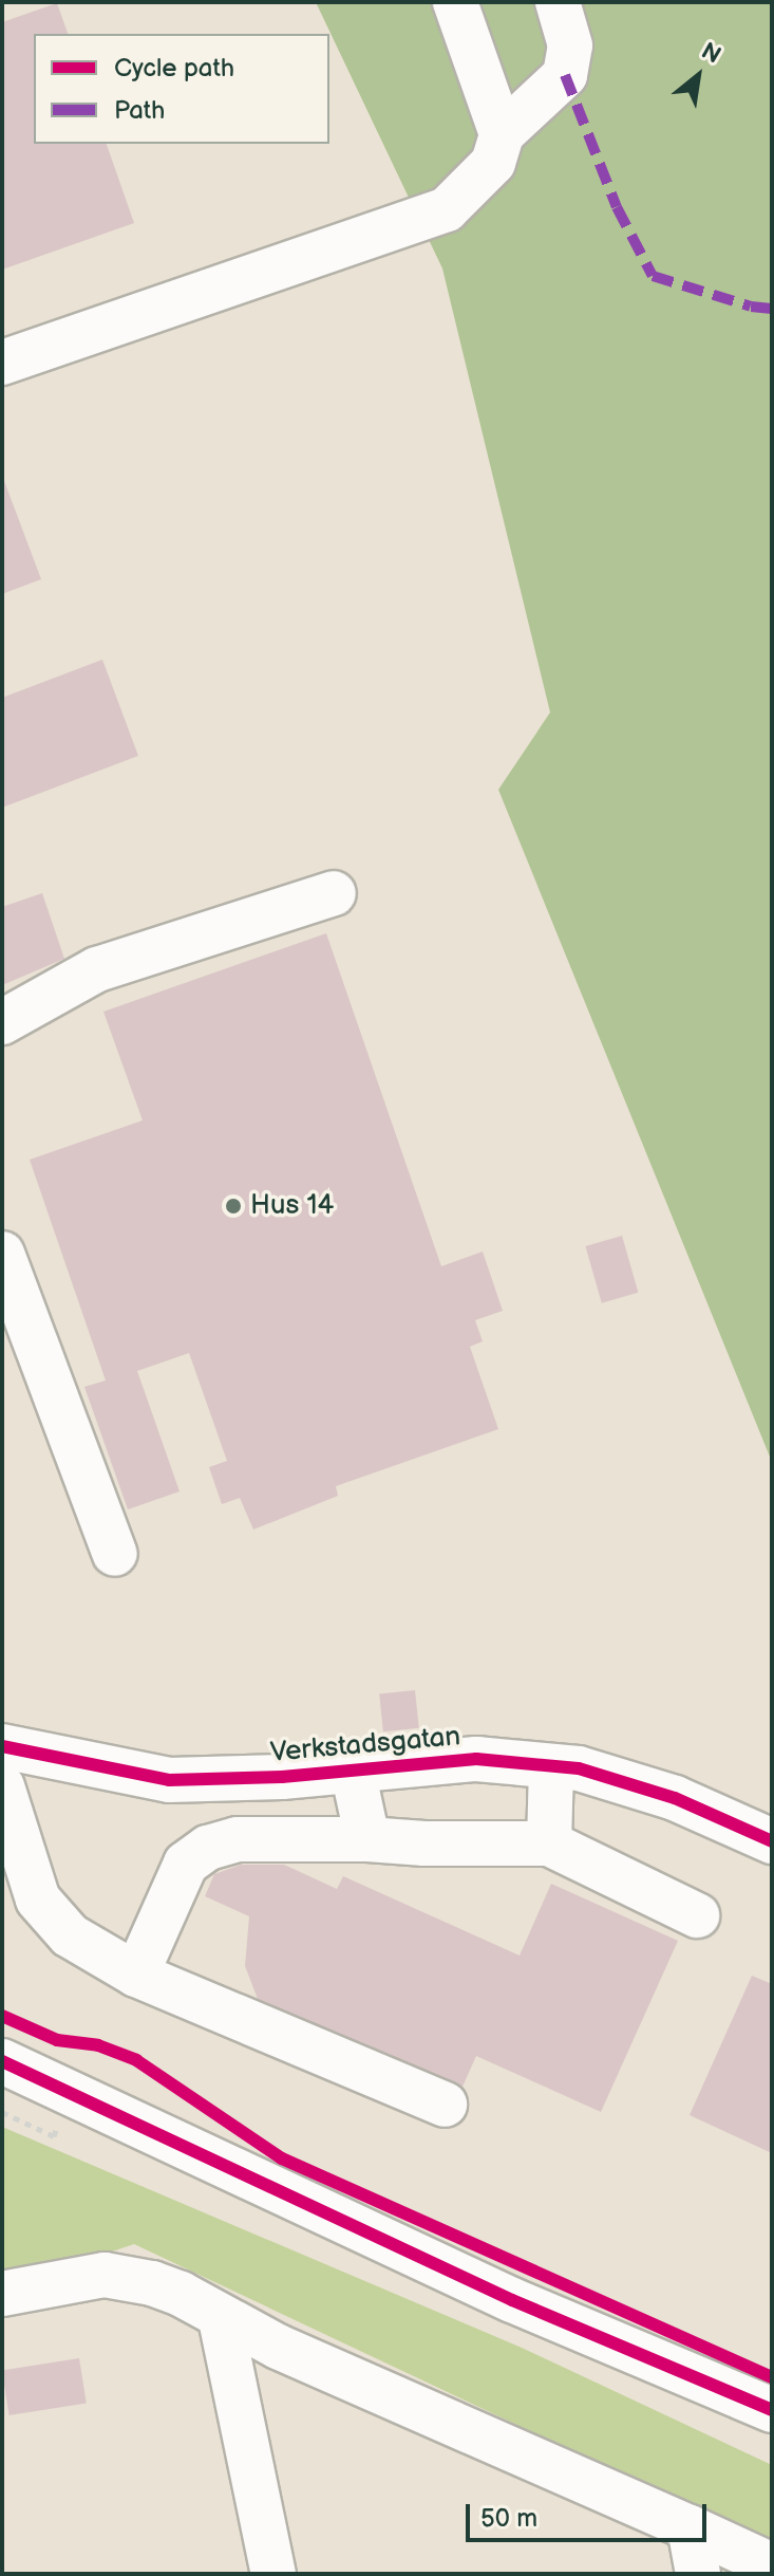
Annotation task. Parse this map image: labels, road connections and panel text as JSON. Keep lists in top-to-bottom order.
{
  "streets": {
    "street": ["Verkstadsgatan"]
  },
  "places": ["Hus 14"],
  "legend": ["Cycle path", "Path"],
  "scale_bar": "50 m",
  "north": "top right"
}
